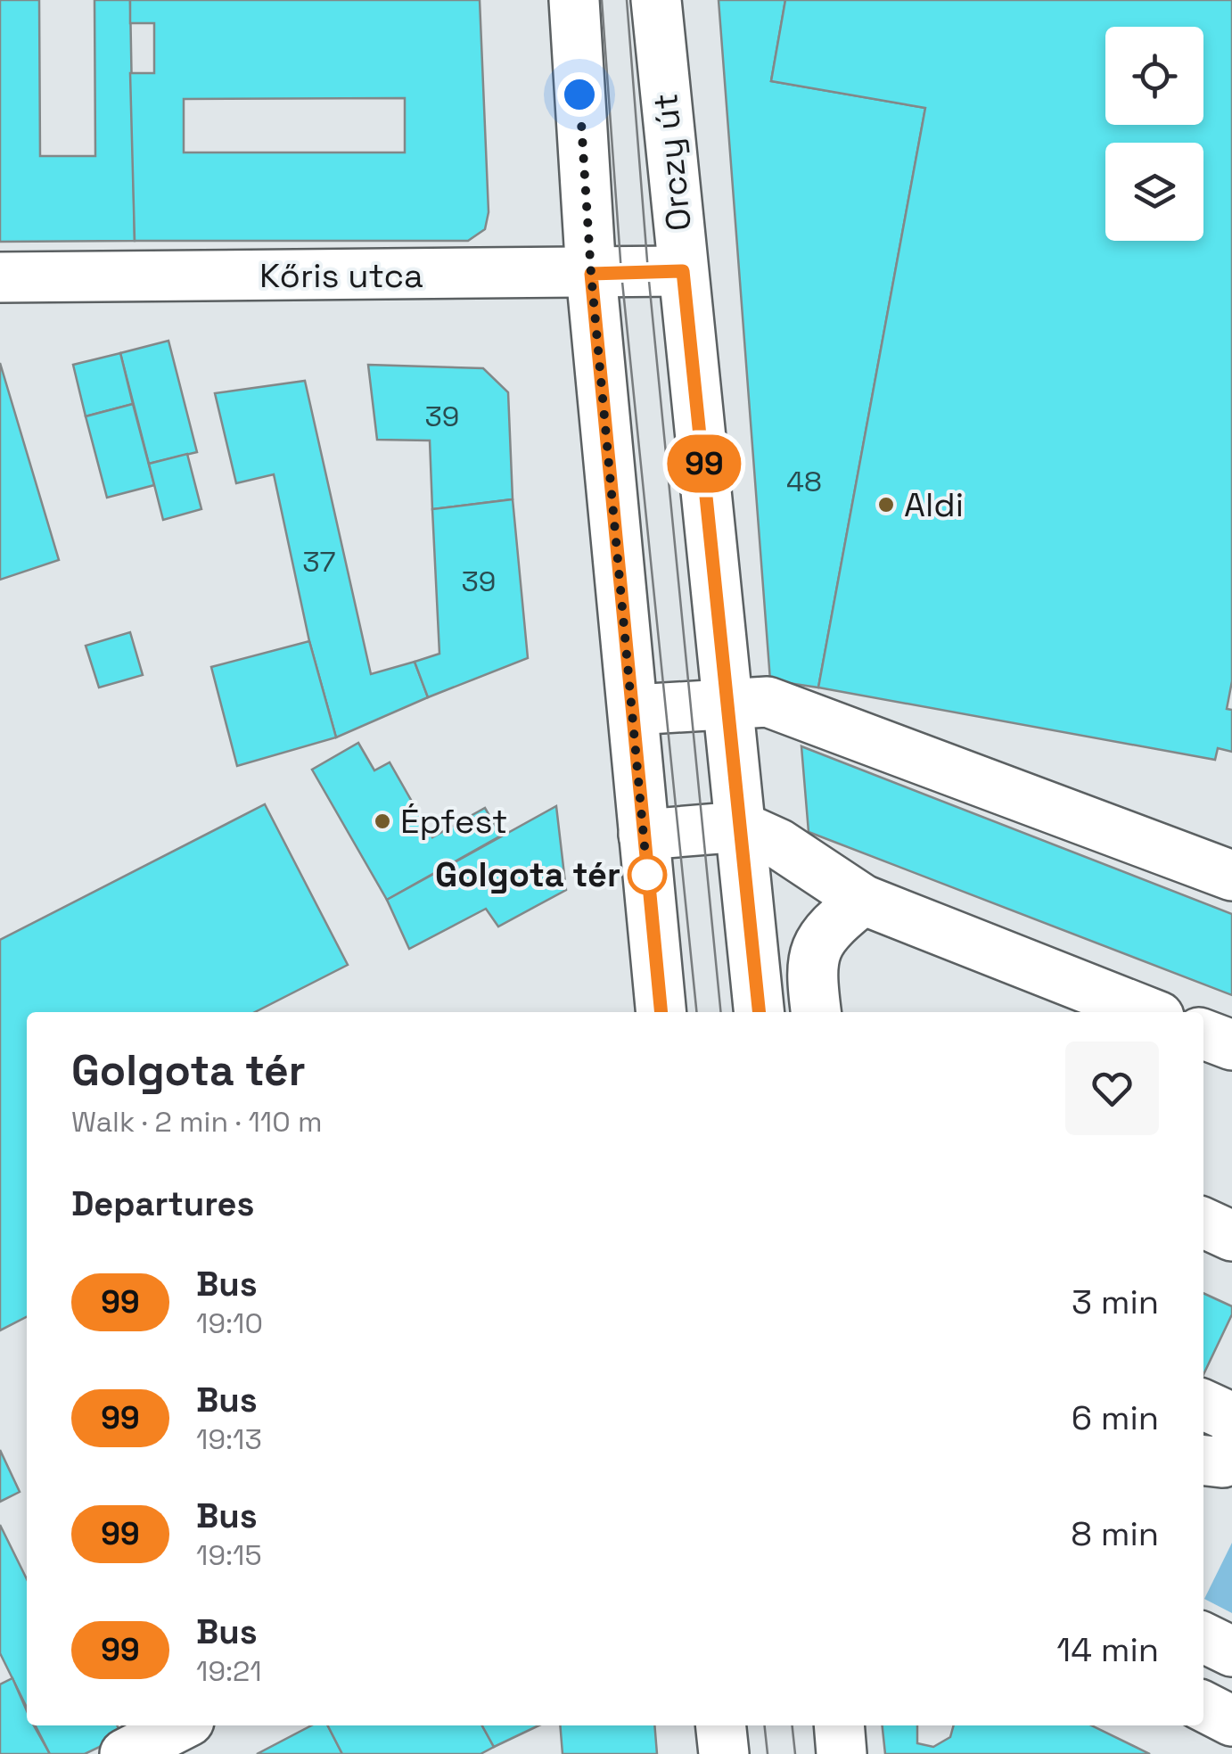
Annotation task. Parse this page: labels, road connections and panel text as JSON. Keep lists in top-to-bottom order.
{
  "streets": {
    "street": ["Orczy út", "Kőris utca"]
  },
  "crossings": [
    ["Orczy út", "Kőris utca"]
  ],
  "places": ["Aldi", "Épfest", "Golgota tér"],
  "lines": ["bus line 99"],
  "house_numbers": [
    "39",
    "48",
    "37",
    "39"
  ],
  "page": {
    "on_map": "99",
    "heading": [
      ["Golgota tér", "Walk · 2 min · 110 m"],
      "Departures"
    ],
    "list": [
      {
        "mark": "99",
        "name": "Bus",
        "note": "19:10",
        "value": "3 min"
      },
      {
        "mark": "99",
        "name": "Bus",
        "note": "19:13",
        "value": "6 min"
      },
      {
        "mark": "99",
        "name": "Bus",
        "note": "19:15",
        "value": "8 min"
      },
      {
        "mark": "99",
        "name": "Bus",
        "note": "19:21",
        "value": "14 min"
      }
    ]
  }
}
